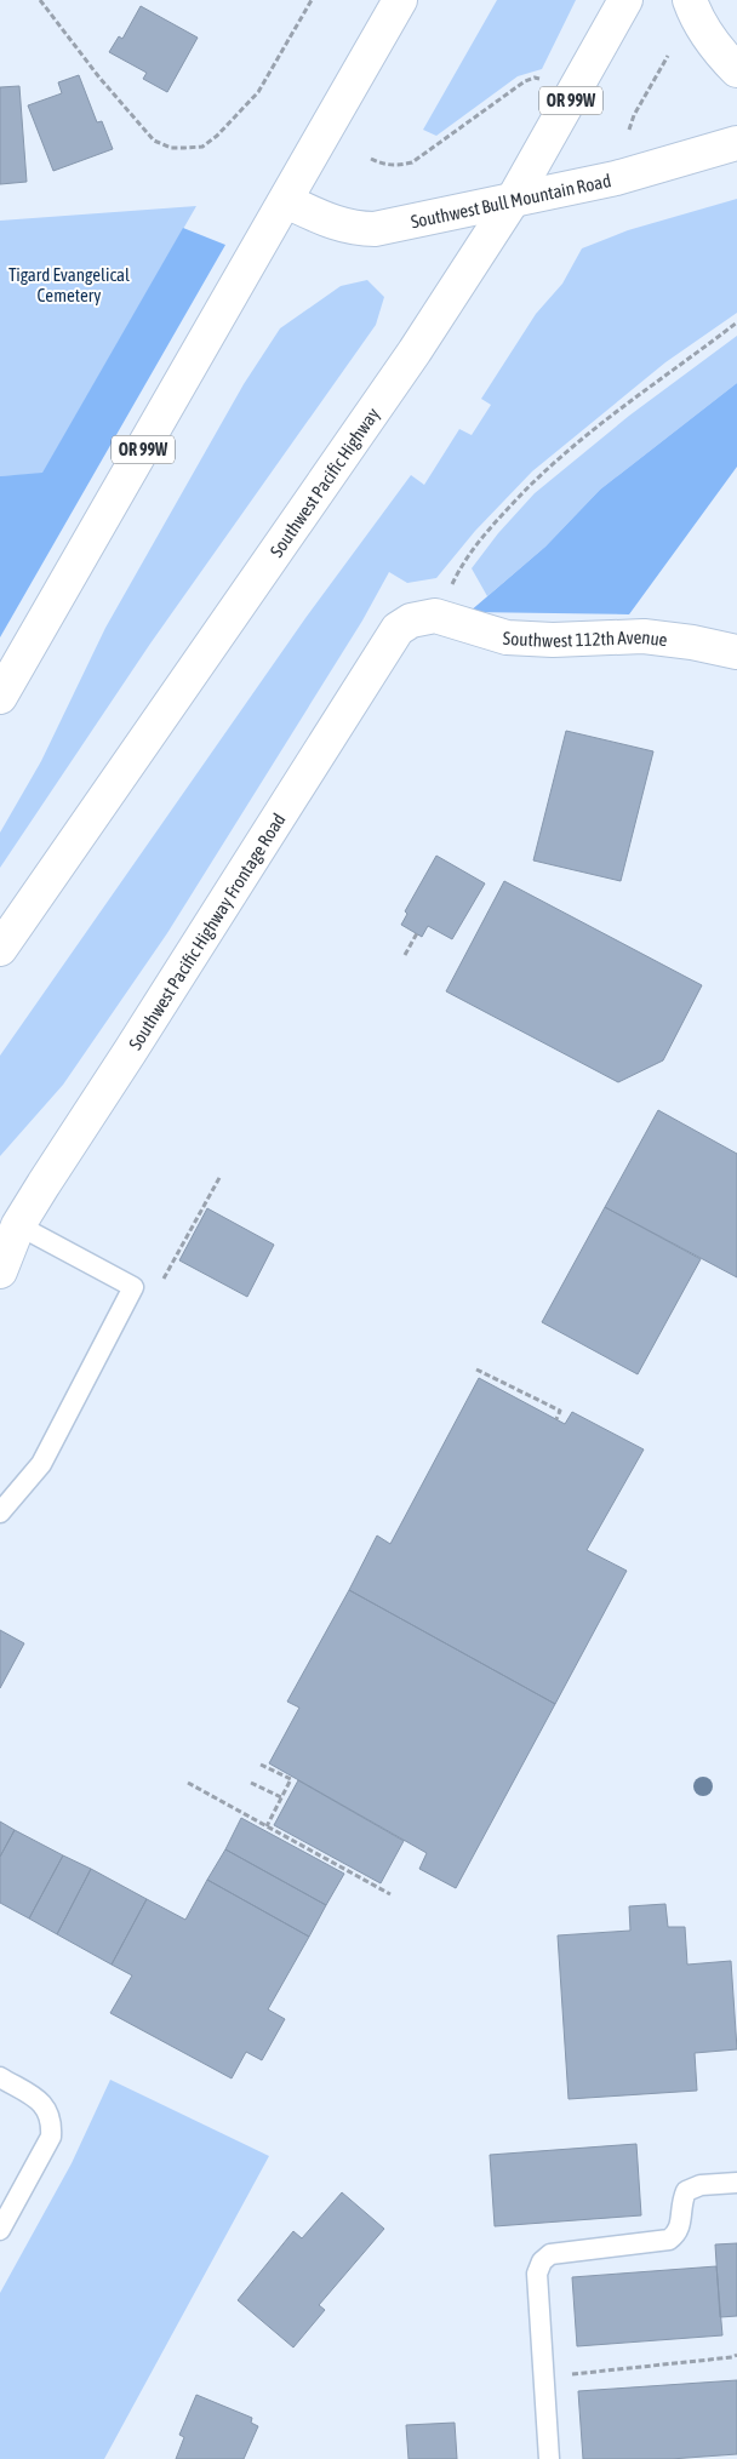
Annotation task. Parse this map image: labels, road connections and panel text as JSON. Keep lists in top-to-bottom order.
{
  "streets": {
    "main road": [
      "OR 99W",
      "Southwest Bull Mountain Road",
      "Southwest Pacific Highway",
      "Southwest 112th Avenue",
      "Southwest Pacific Highway Frontage Road"
    ]
  },
  "crossings": [
    ["OR 99W", "Southwest Bull Mountain Road"],
    ["Southwest Bull Mountain Road", "Southwest Pacific Highway"],
    ["Southwest 112th Avenue", "Southwest Pacific Highway Frontage Road"]
  ],
  "parks": ["Tigard Evangelical Cemetery"]
}
